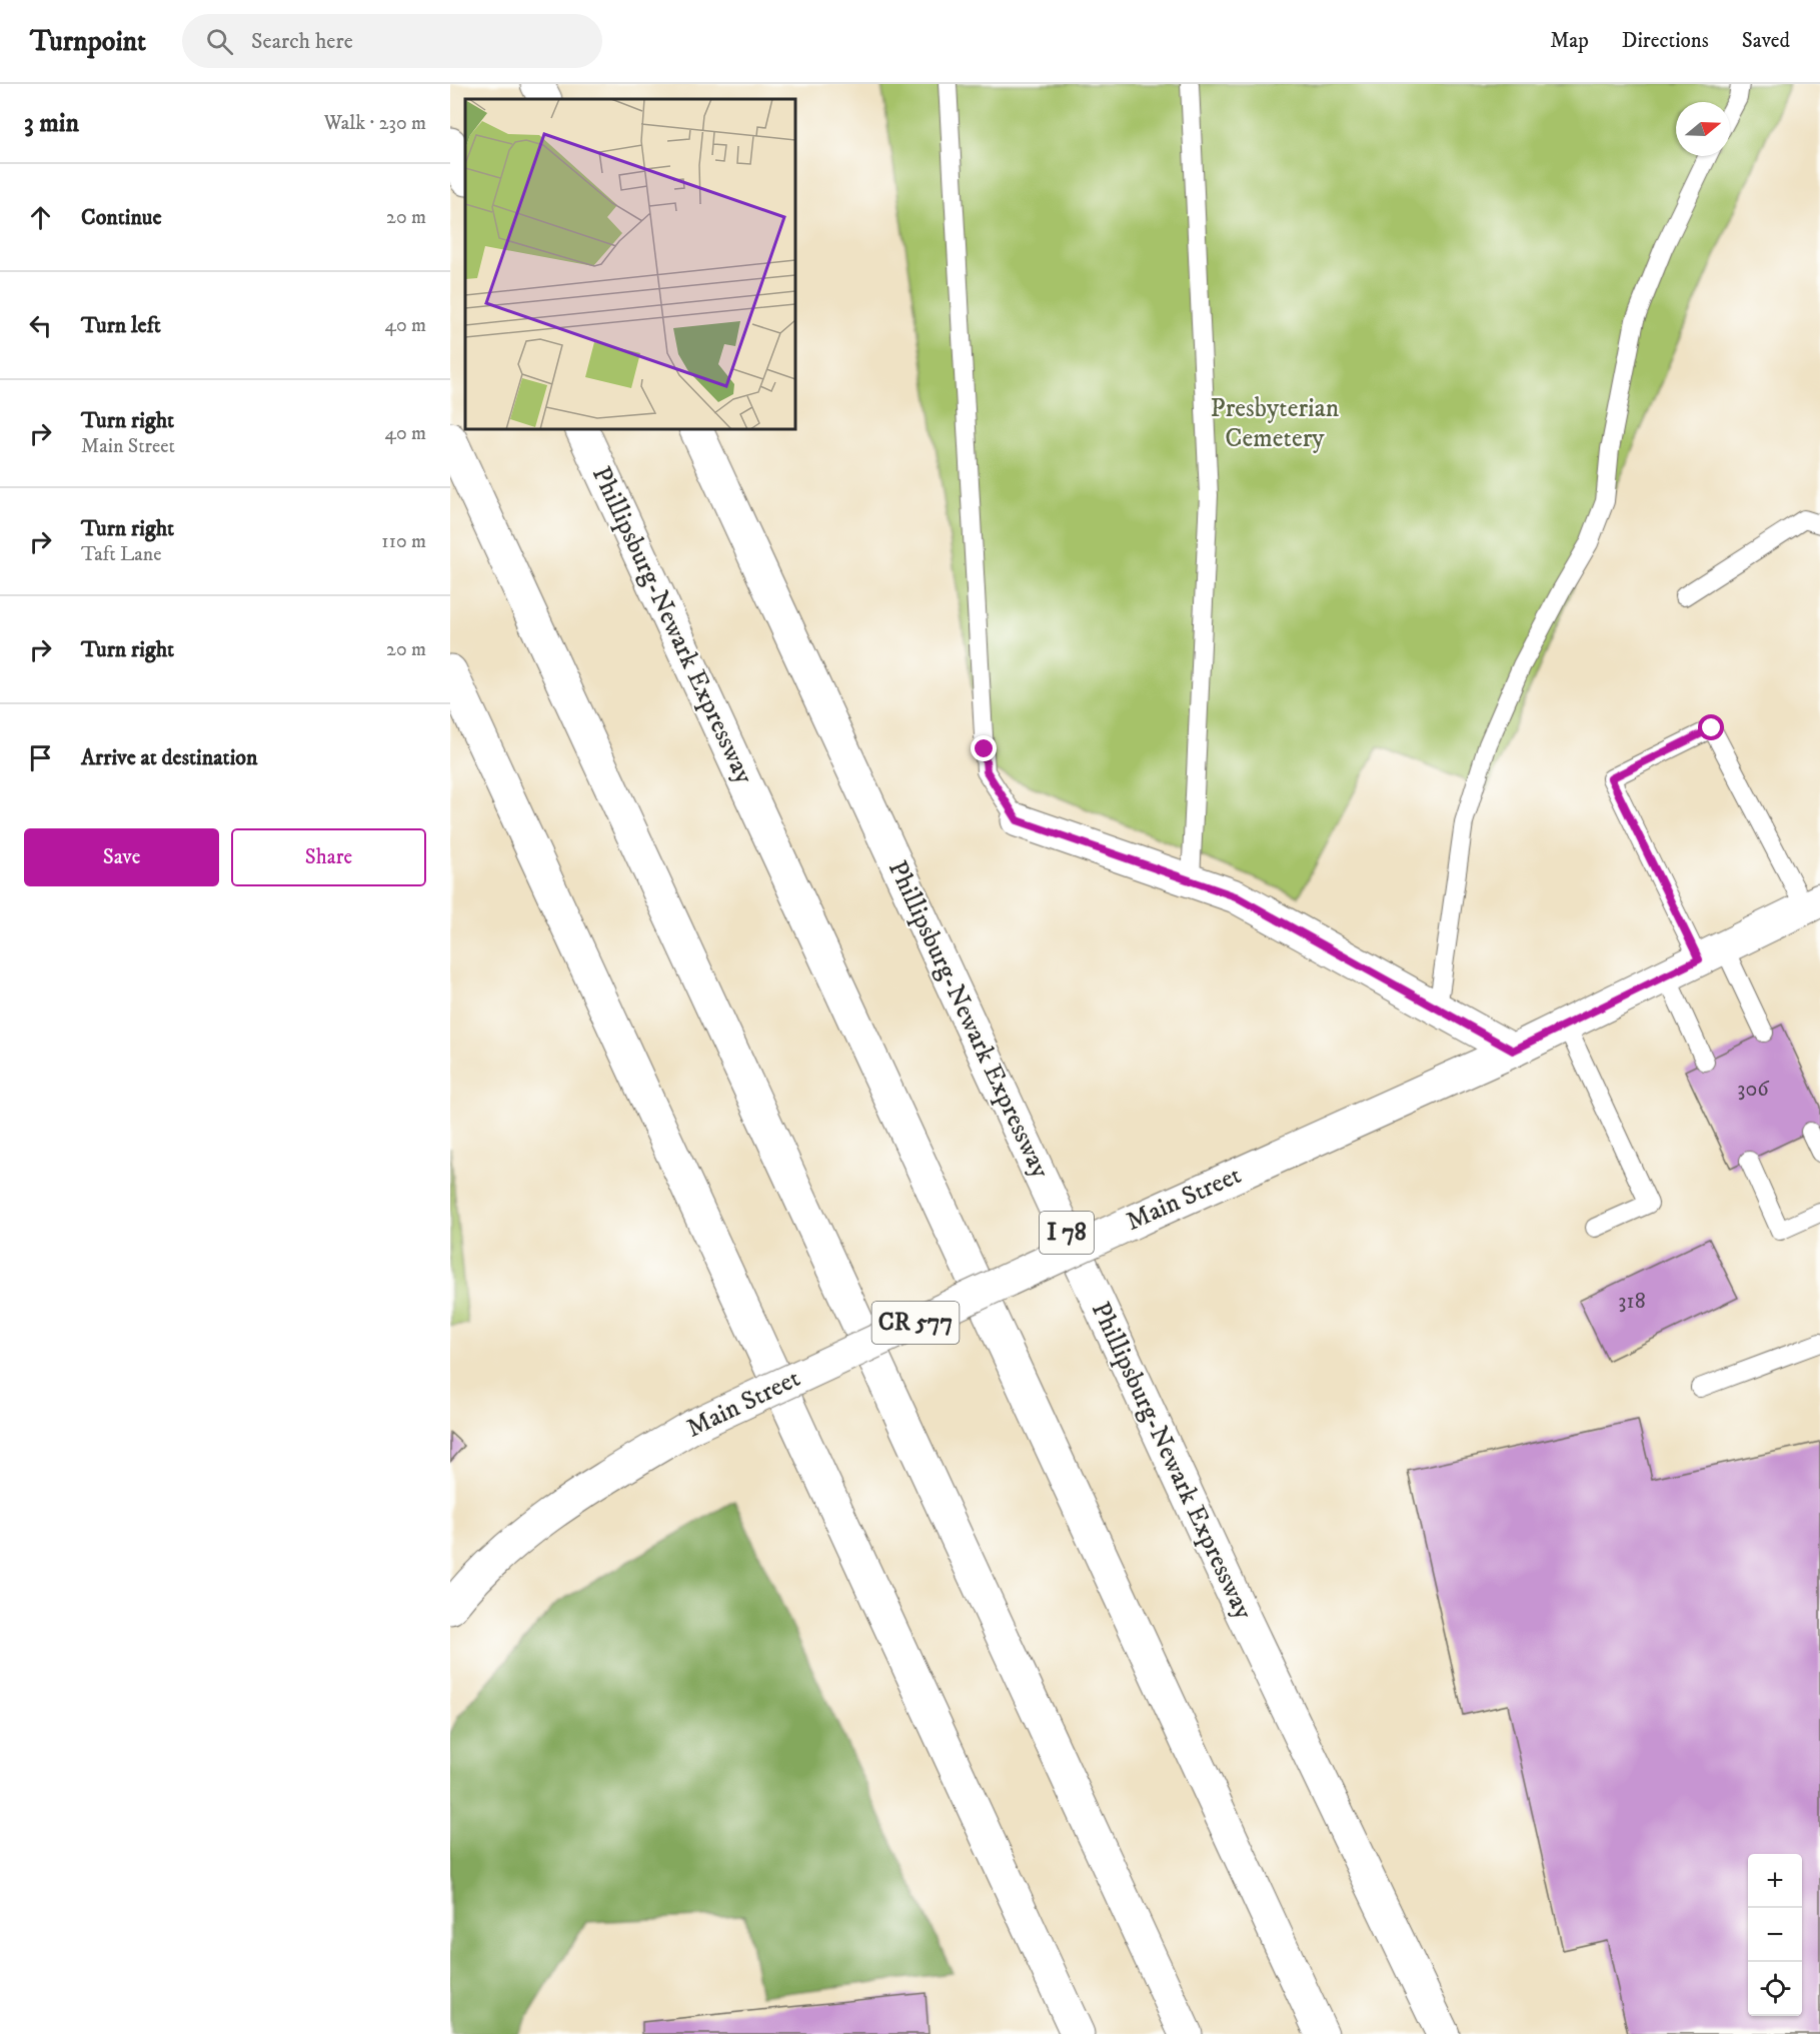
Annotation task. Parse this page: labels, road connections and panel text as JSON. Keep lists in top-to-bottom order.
{
  "streets": {
    "main road": [
      "Phillipsburg-Newark Expressway",
      "Main Street",
      "I 78",
      "CR 577"
    ]
  },
  "parks": ["Presbyterian Cemetery"],
  "house_numbers": ["306", "318"],
  "north": "right",
  "page": {
    "header": "Turnpoint",
    "search": "Search here",
    "nav": ["Map", "Directions", "Saved"],
    "heading": ["3 min", "Walk · 230 m"],
    "list": [
      ["Continue", "20 m"],
      ["Turn left", "40 m"],
      ["Turn right", "Main Street", "40 m"],
      ["Turn right", "Taft Lane", "110 m"],
      ["Turn right", "20 m"],
      "Arrive at destination"
    ],
    "buttons": ["Save", "Share"],
    "map_buttons": ["+", "−"]
  }
}
